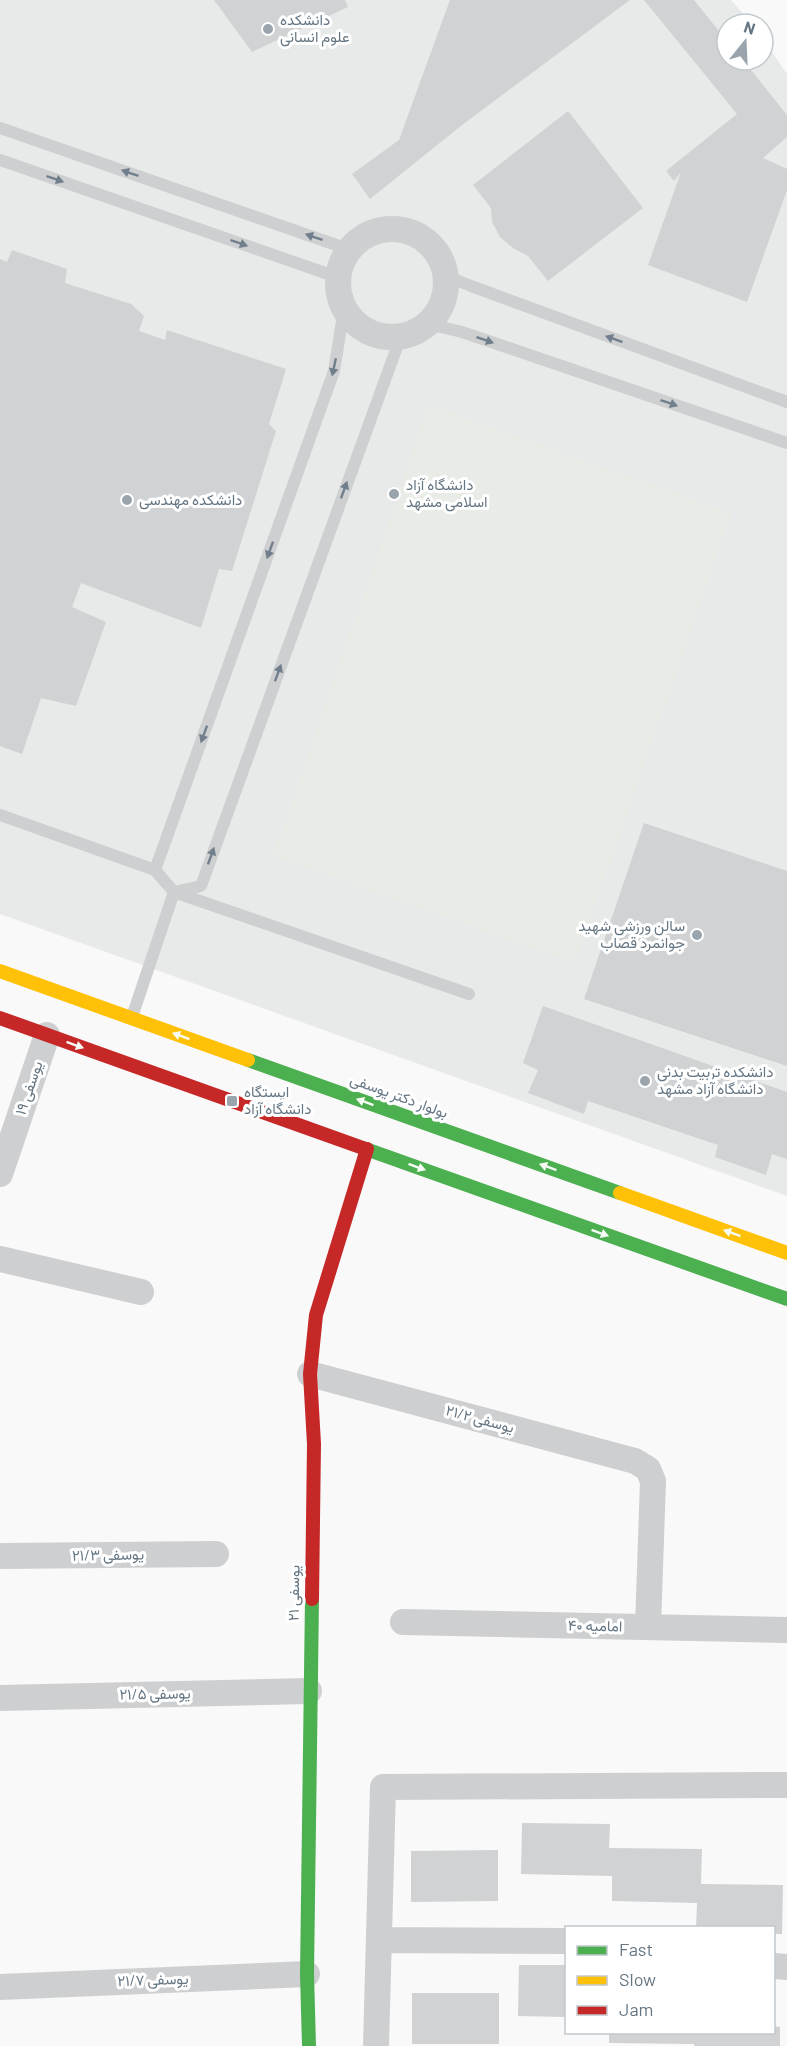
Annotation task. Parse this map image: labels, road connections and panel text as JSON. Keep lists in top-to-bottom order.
{
  "streets": {
    "street": [
      "یوسفی ۱۹",
      "بولوار دکتر یوسفی",
      "یوسفی ۲۱/۲",
      "یوسفی ۲۱/۳",
      "یوسفی ۲۱",
      "امامیه ۴۰",
      "یوسفی ۲۱/۵",
      "یوسفی ۲۱/۷"
    ]
  },
  "crossings": [
    ["یوسفی ۲۱/۲", "یوسفی ۲۱"],
    ["یوسفی ۲۱/۲", "امامیه ۴۰"],
    ["یوسفی ۲۱", "یوسفی ۲۱/۵"],
    ["یوسفی ۲۱", "یوسفی ۲۱/۷"]
  ],
  "places": {
    "other": [
      "دانشکده علوم انسانی",
      "دانشگاه آزاد اسلامی مشهد",
      "دانشکده مهندسی",
      "سالن ورزشی شهید جوانمرد قصاب",
      "دانشکده تربیت بدنی دانشگاه آزاد مشهد"
    ],
    "transit": ["ایستگاه دانشگاه آزاد"]
  },
  "legend": ["Fast", "Slow", "Jam"],
  "north": "top"
}
